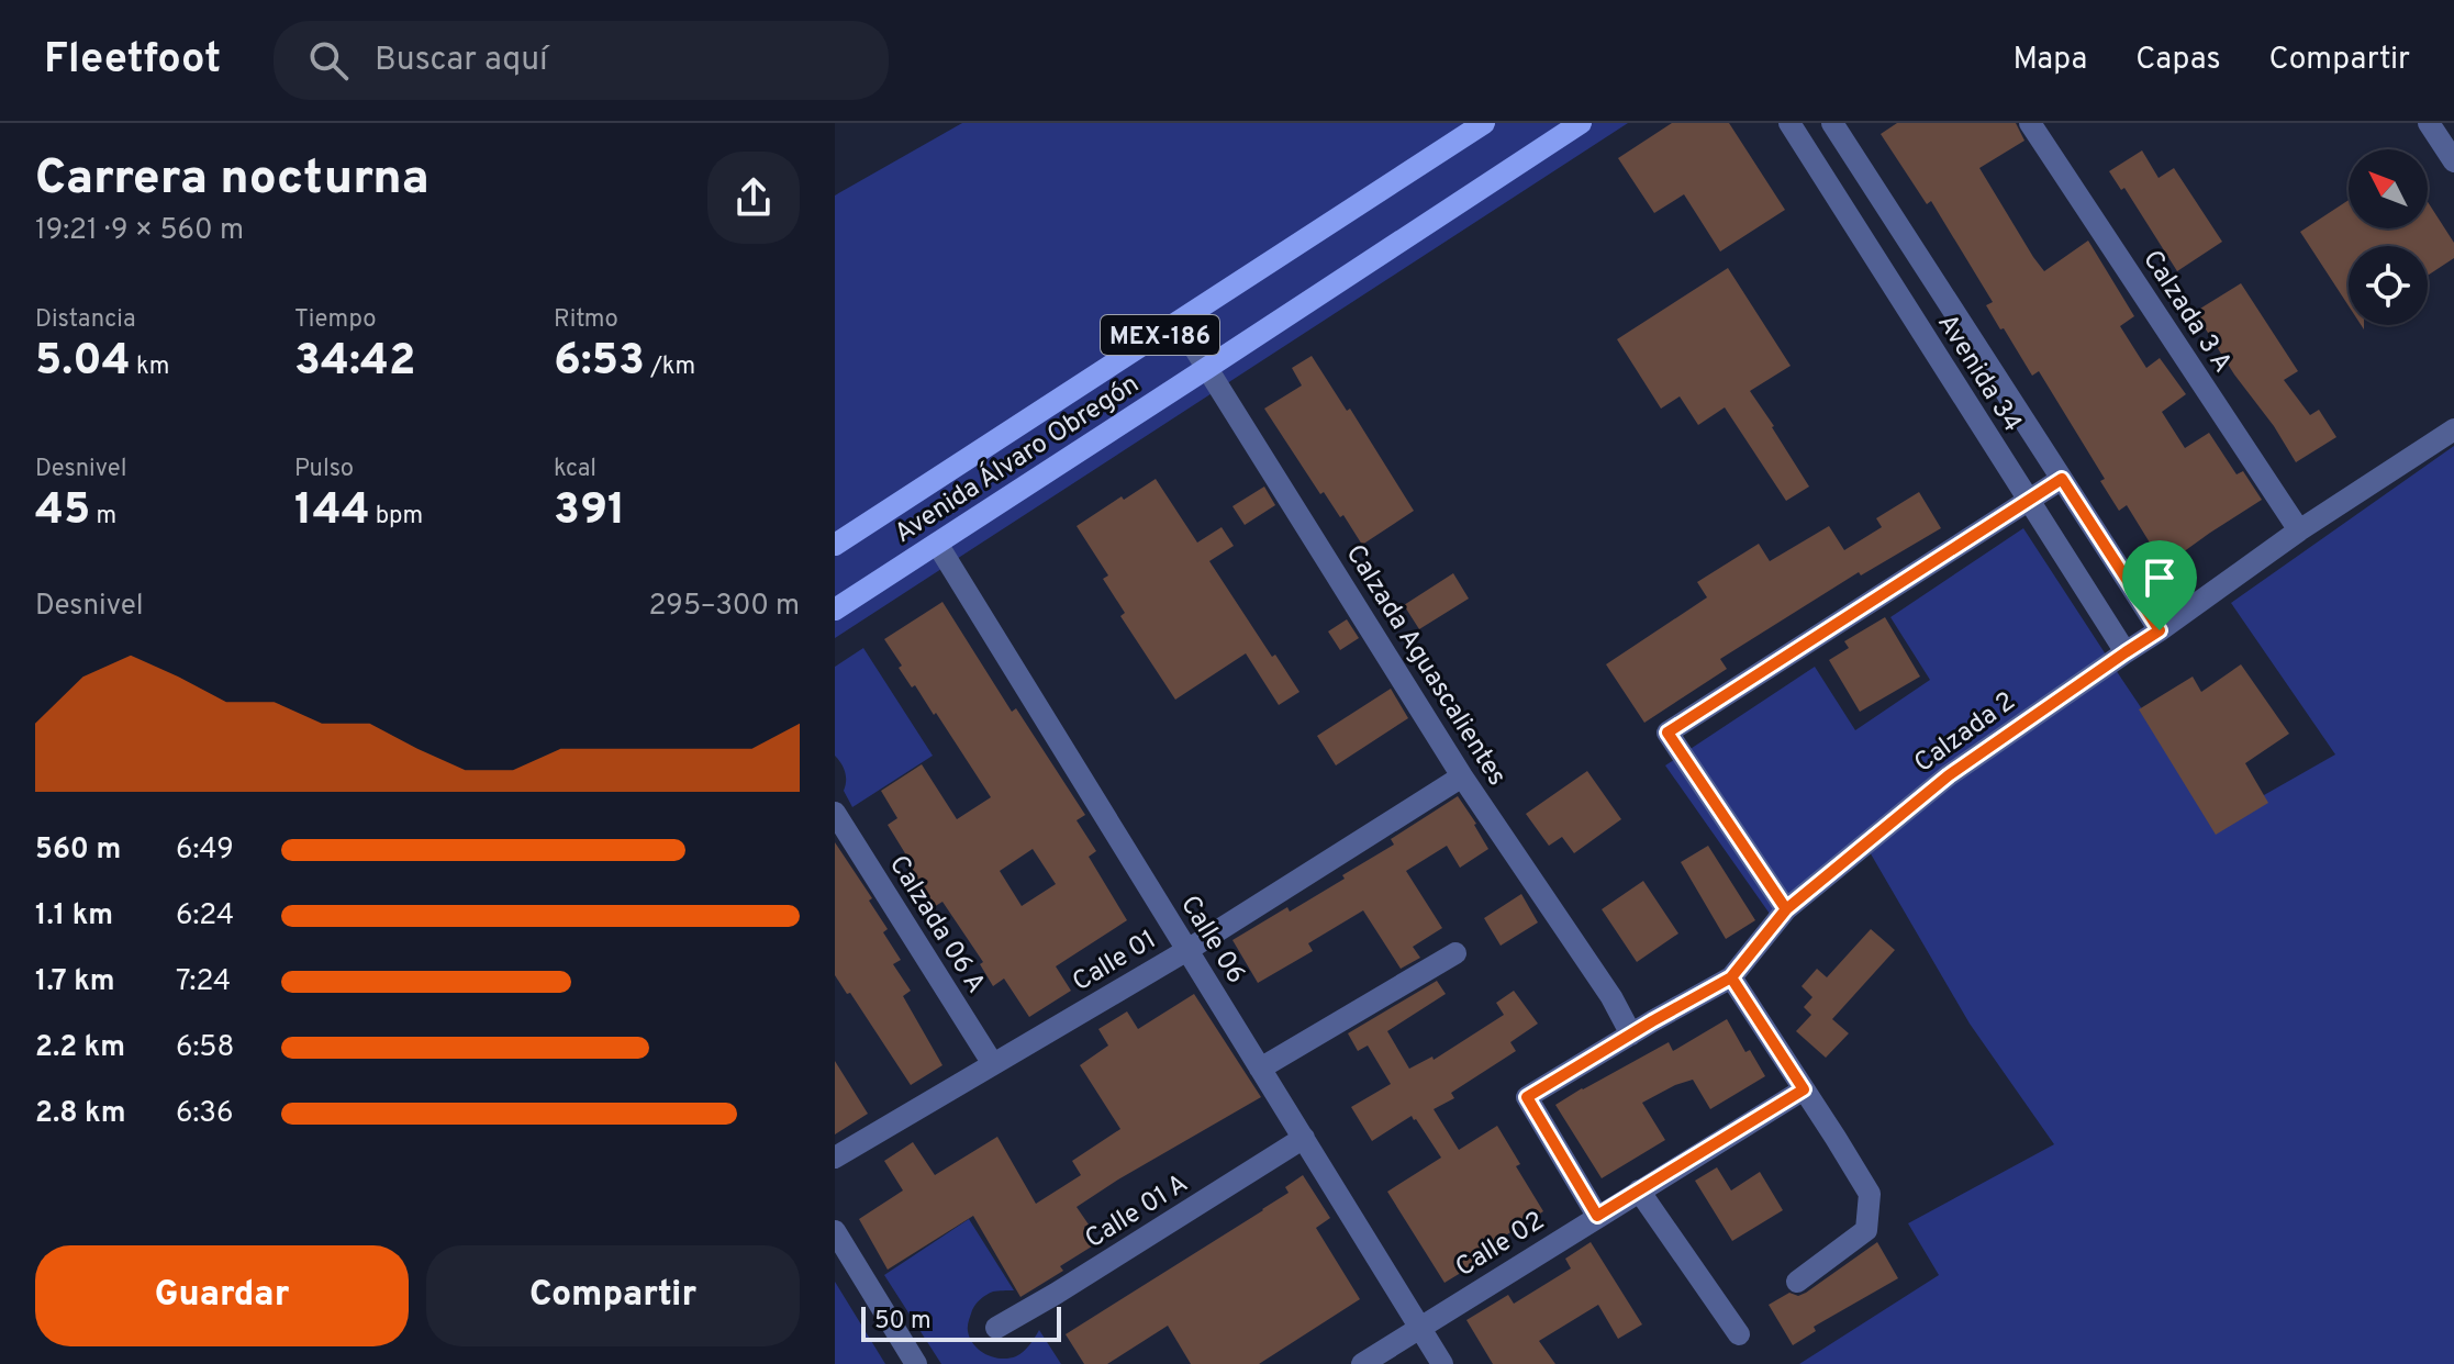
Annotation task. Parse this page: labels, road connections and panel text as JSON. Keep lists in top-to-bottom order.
{
  "streets": {
    "main road": ["MEX-186", "Avenida Álvaro Obregón"],
    "street": [
      "Calzada 3 A",
      "Avenida 34",
      "Calzada Aguascalientes",
      "Calzada 2",
      "Calzada 06 A",
      "Calle 06",
      "Calle 01",
      "Calle 01 A",
      "Calle 02"
    ]
  },
  "crossings": [
    ["Calzada 3 A", "Calzada 2"],
    ["Avenida 34", "Calzada 2"],
    ["Avenida Álvaro Obregón", "Calzada Aguascalientes"],
    ["Avenida Álvaro Obregón", "Calle 06"],
    ["Calzada Aguascalientes", "Calzada 2"],
    ["Calzada Aguascalientes", "Calle 01"],
    ["Calzada 2", "Calle 02"],
    ["Calzada 06 A", "Calle 01"],
    ["Calle 06", "Calle 01"],
    ["Calle 06", "Calle 01 A"],
    ["Calle 06", "Calle 02"]
  ],
  "scale_bar": "50 m",
  "north": "top left",
  "page": {
    "header": "Fleetfoot",
    "search": "Buscar aquí",
    "nav": ["Mapa", "Capas", "Compartir"],
    "heading": ["Carrera nocturna", "19:21 · 9 × 560 m"],
    "stats": [
      ["Distancia", "5.04 km"],
      ["Tiempo", "34:42"],
      ["Ritmo", "6:53 /km"],
      ["Desnivel", "45 m"],
      ["Pulso", "144 bpm"],
      ["kcal", "391"]
    ],
    "chart": ["Desnivel", "295–300 m"],
    "list": [
      {
        "name": "560 m",
        "note": "6:49"
      },
      {
        "name": "1.1 km",
        "note": "6:24"
      },
      {
        "name": "1.7 km",
        "note": "7:24"
      },
      {
        "name": "2.2 km",
        "note": "6:58"
      },
      {
        "name": "2.8 km",
        "note": "6:36"
      }
    ],
    "buttons": ["Guardar", "Compartir"],
    "scale": "50 m"
  }
}
